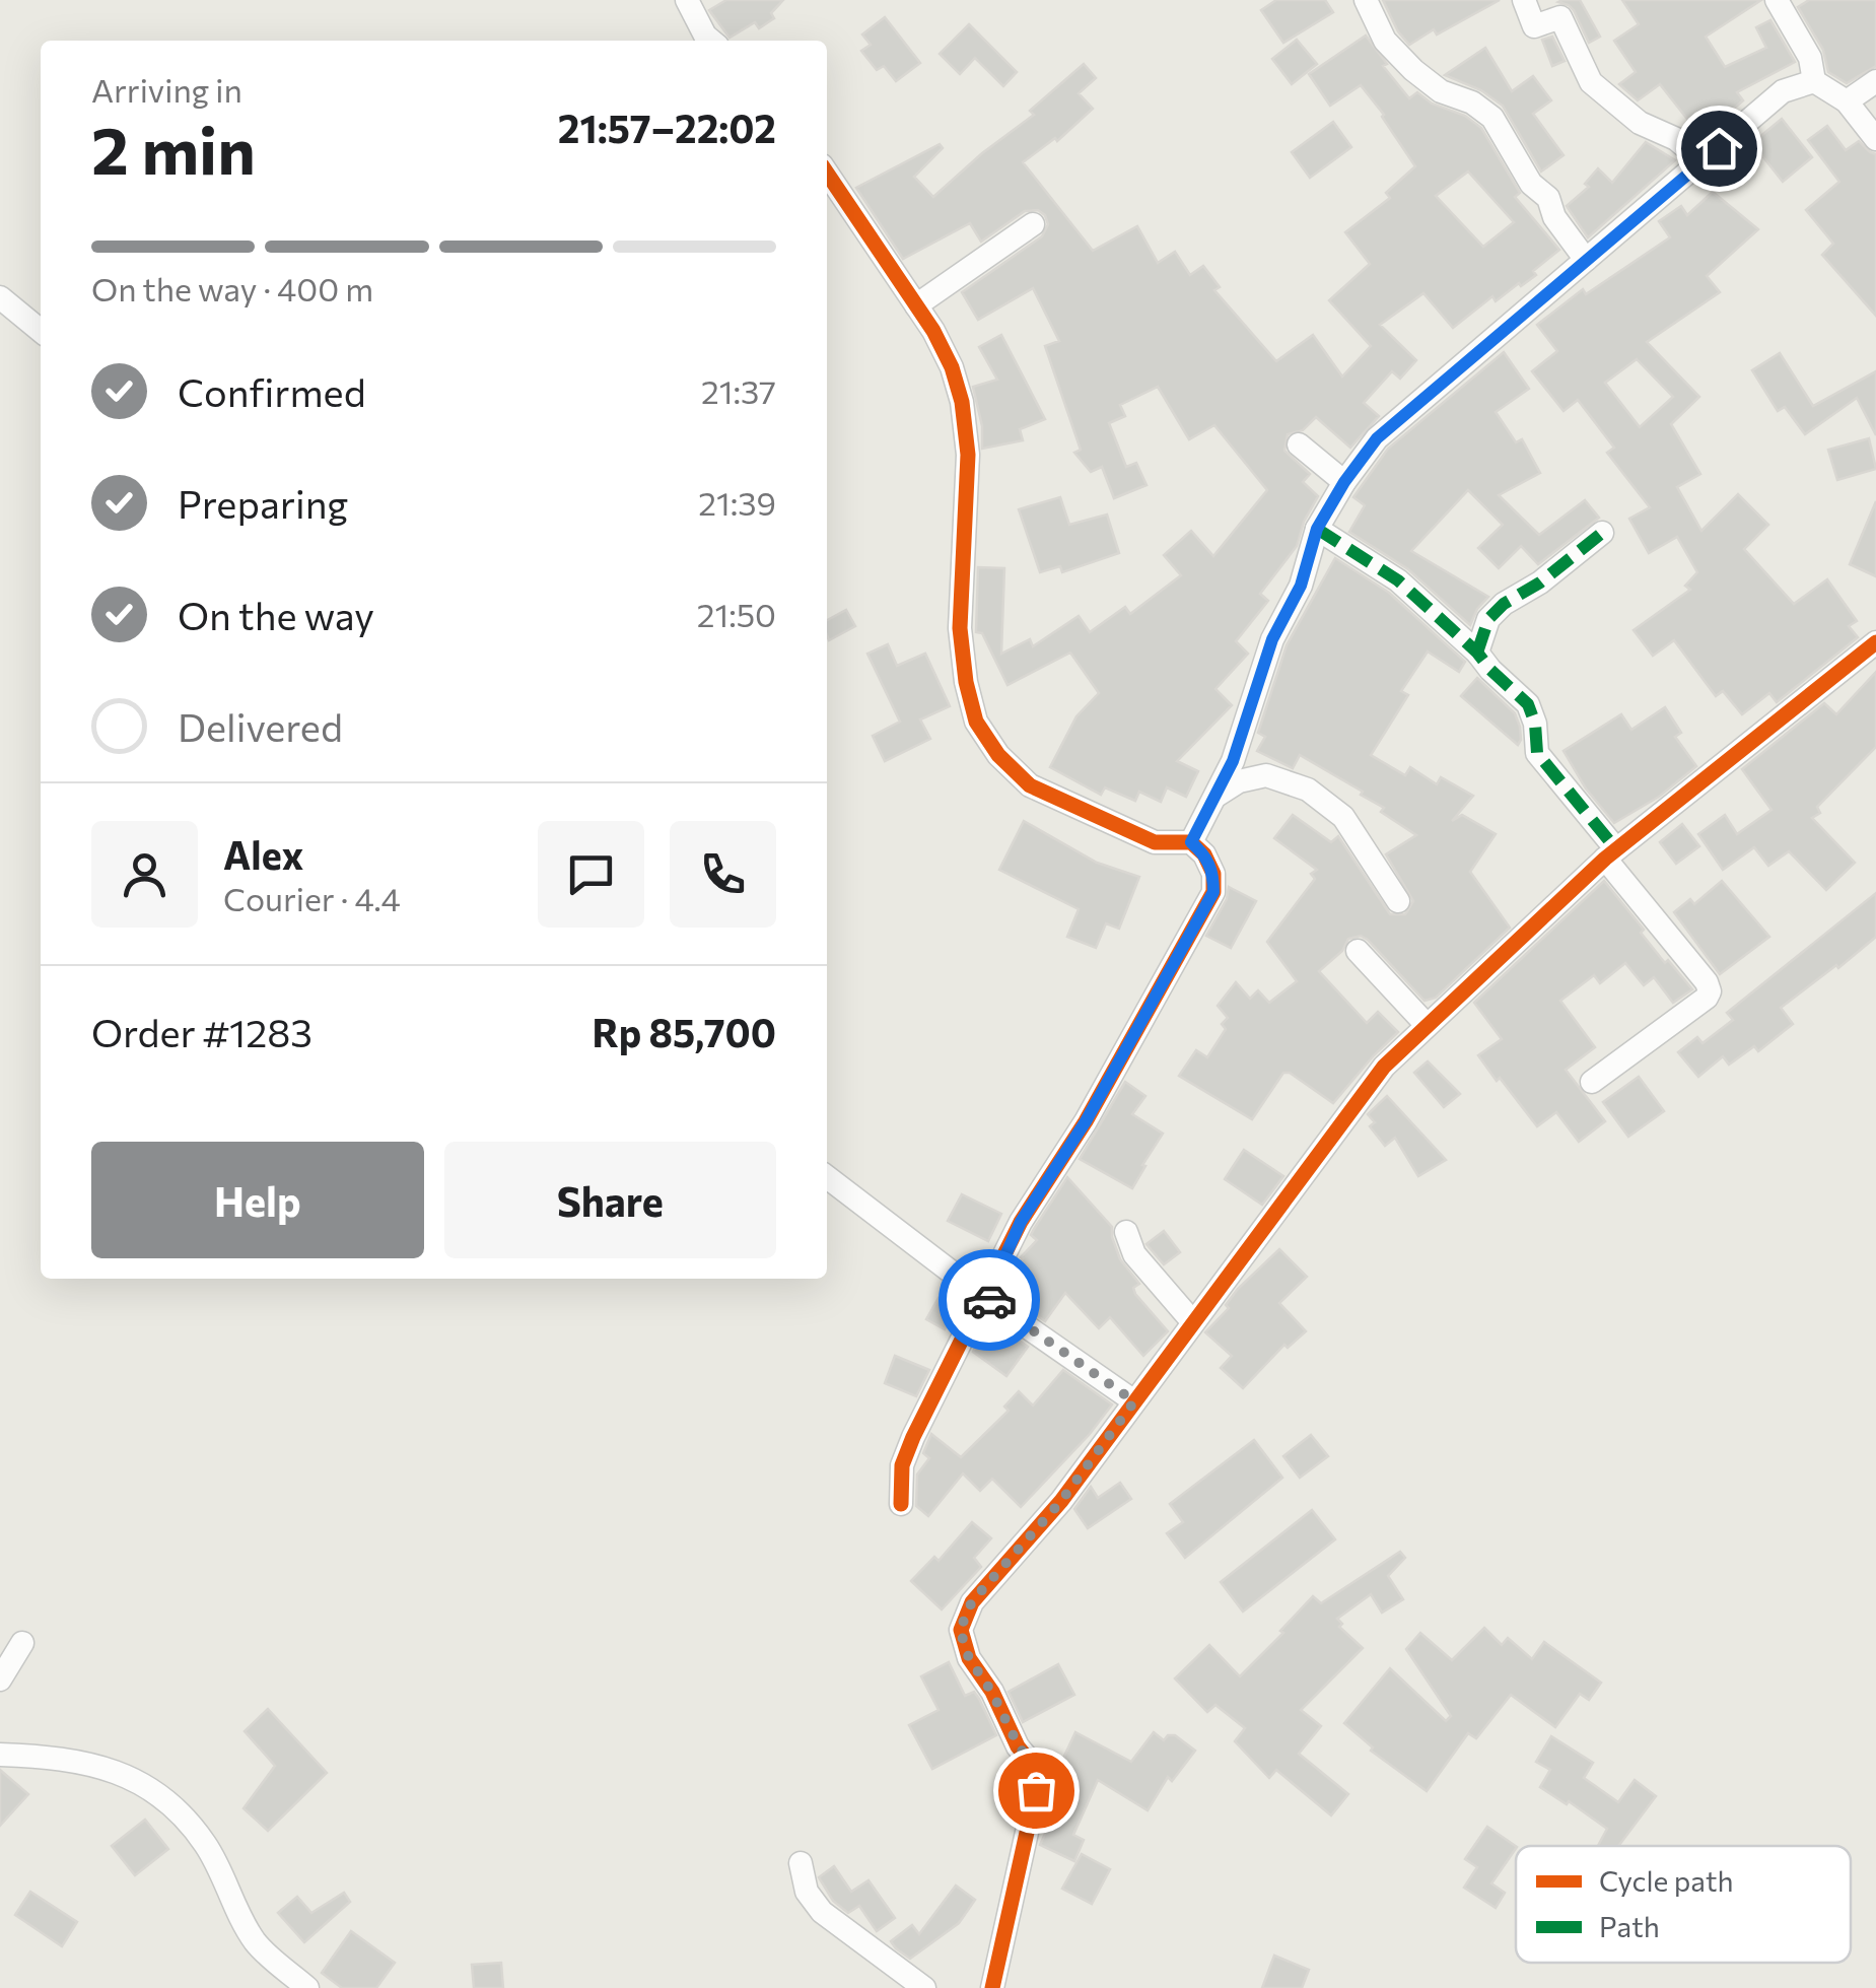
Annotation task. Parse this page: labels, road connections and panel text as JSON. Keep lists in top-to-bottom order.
{
  "legend": ["Cycle path", "Path"],
  "page": {
    "heading": ["2 min", "Arriving in", "21:57–22:02"],
    "panel": [
      "Alex",
      "Courier · 4.4",
      "Order #1283",
      "Rp 85,700"
    ],
    "bar": "On the way · 400 m",
    "list": [
      ["Confirmed", "21:37"],
      ["Preparing", "21:39"],
      ["On the way", "21:50"],
      "Delivered"
    ],
    "buttons": ["Help", "Share"]
  }
}
